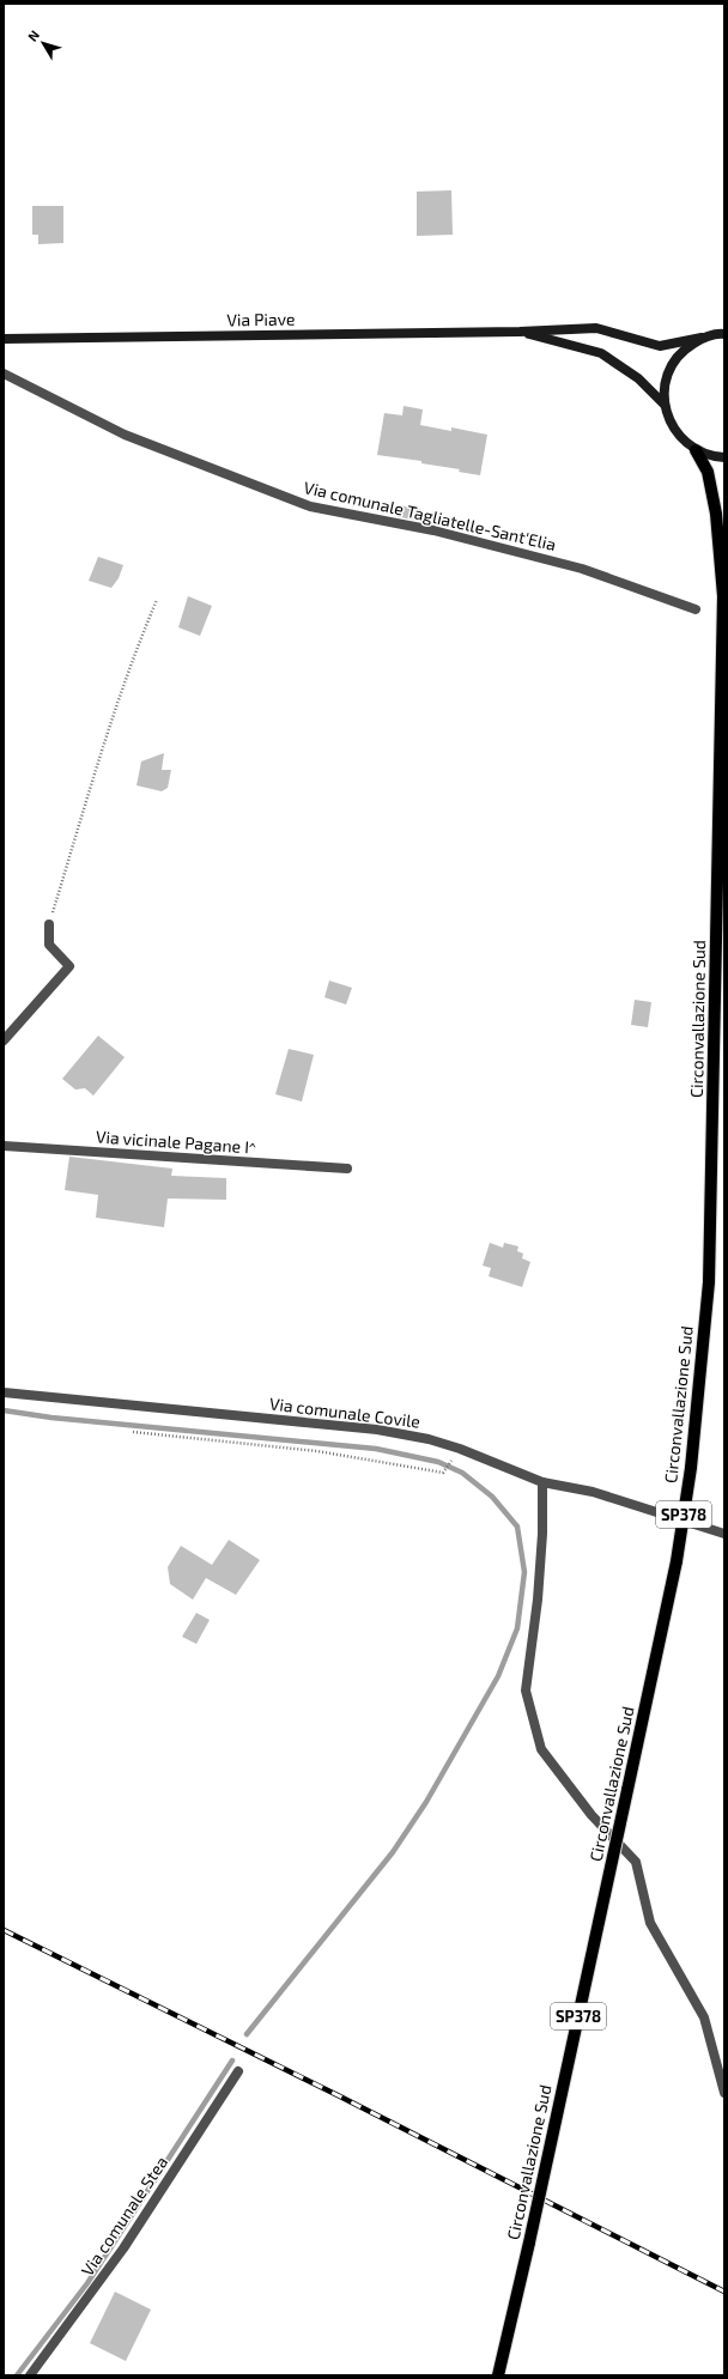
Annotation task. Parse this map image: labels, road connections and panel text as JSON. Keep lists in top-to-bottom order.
{
  "streets": {
    "main road": ["Circonvallazione Sud", "SP378"],
    "street": [
      "Via Piave",
      "Via comunale Tagliatelle-Sant'Elia",
      "Via vicinale Pagane I^",
      "Via comunale Covile",
      "Via comunale Stea"
    ]
  },
  "crossings": [
    ["Via Piave", "Circonvallazione Sud"],
    ["Circonvallazione Sud", "SP378"]
  ],
  "north": "top left"
}
